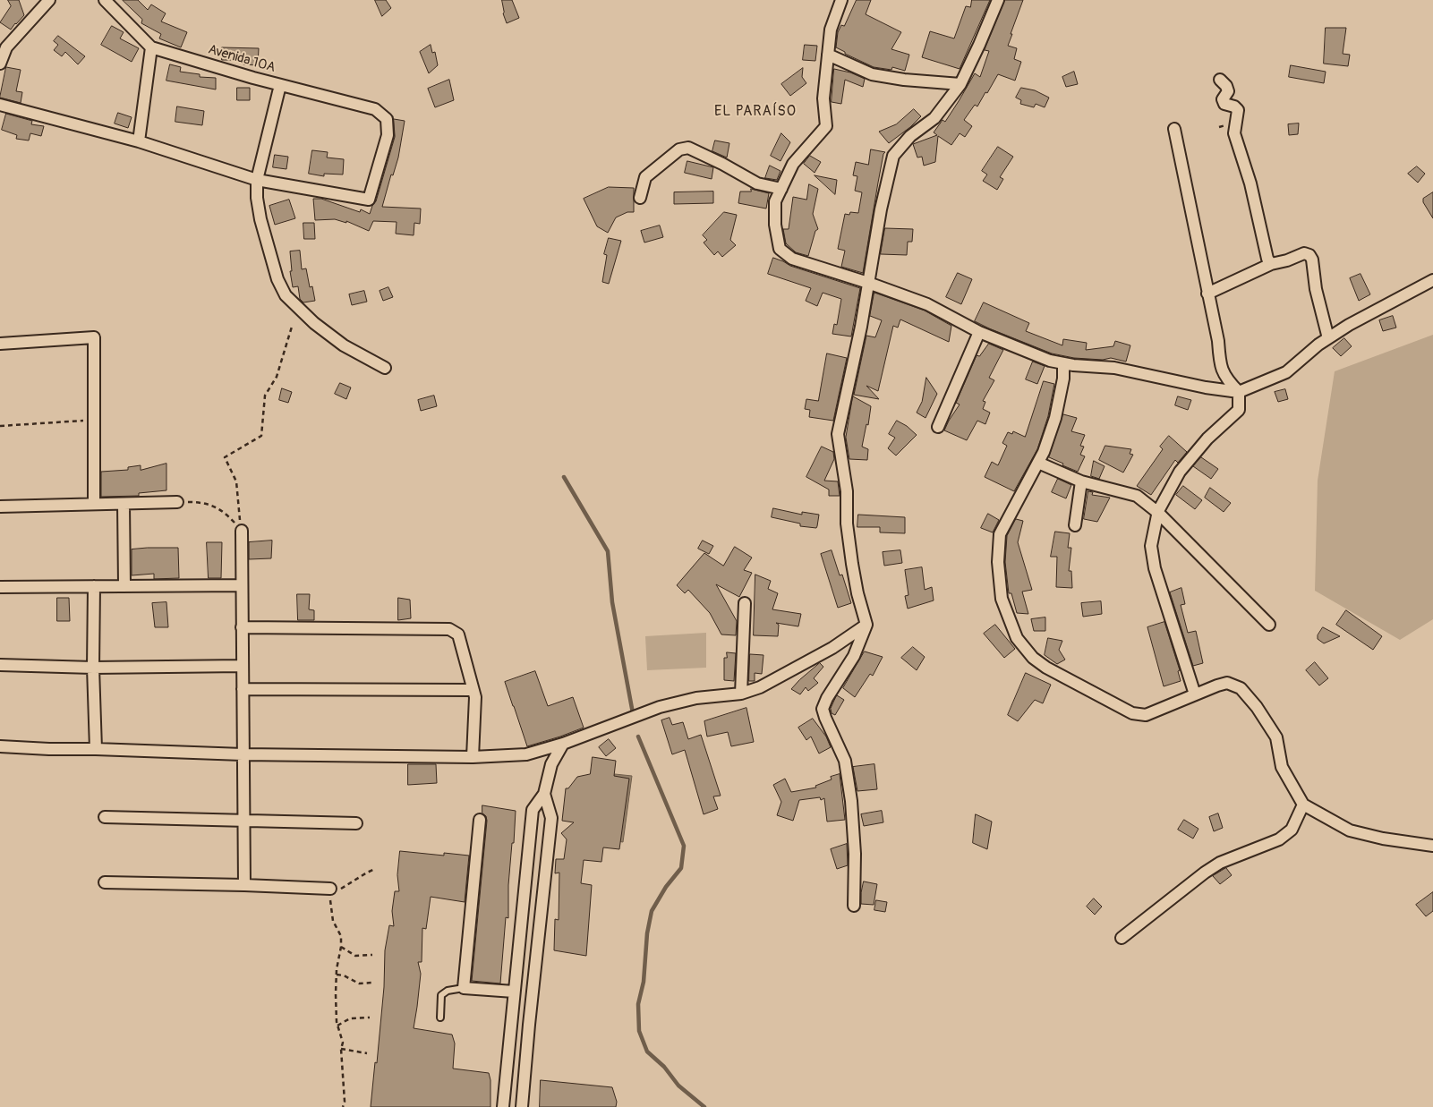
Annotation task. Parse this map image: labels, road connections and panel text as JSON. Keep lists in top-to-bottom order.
{
  "streets": {
    "street": ["Avenida 10A"]
  },
  "districts": ["EL PARAÍSO"]
}
